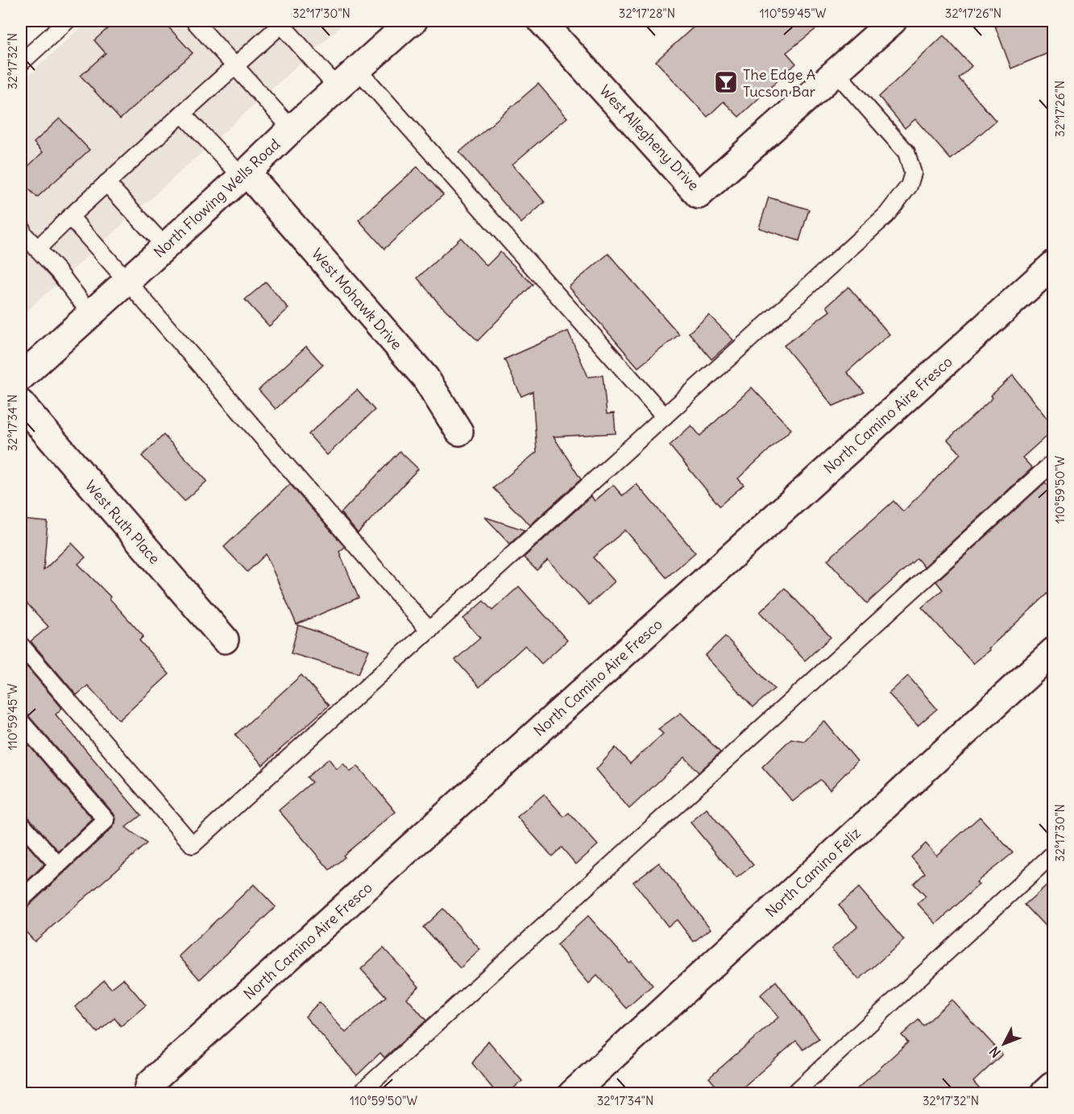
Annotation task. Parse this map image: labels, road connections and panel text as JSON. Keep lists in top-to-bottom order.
{
  "streets": {
    "street": [
      "West Allegheny Drive",
      "North Flowing Wells Road",
      "West Mohawk Drive",
      "North Camino Aire Fresco",
      "West Ruth Place",
      "North Camino Feliz"
    ]
  },
  "crossings": [
    ["North Flowing Wells Road", "West Mohawk Drive"]
  ],
  "places": {
    "bar": ["The Edge A Tucson Bar"]
  },
  "north": "bottom left",
  "coordinates": [
    "32°17'30\"N",
    "32°17'28\"N",
    "110°59'45\"W",
    "32°17'26\"N",
    "32°17'32\"N",
    "32°17'34\"N",
    "110°59'50\"W"
  ]
}
